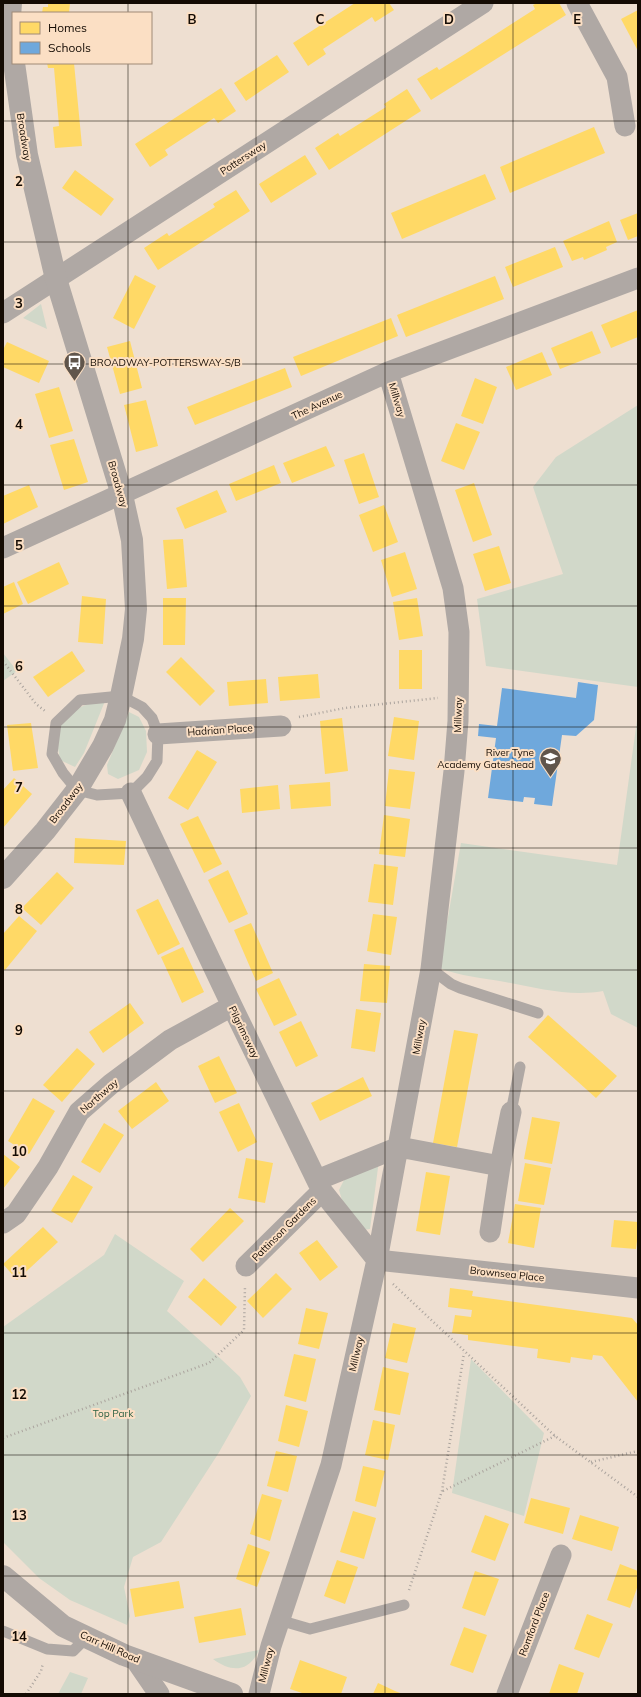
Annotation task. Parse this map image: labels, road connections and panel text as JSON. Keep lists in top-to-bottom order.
{
  "streets": {
    "street": [
      "Broadway",
      "Pottersway",
      "Millway",
      "The Avenue",
      "Hadrian Place",
      "Pilgrimsway",
      "Northway",
      "Pattinson Gardens",
      "Brownsea Place",
      "Romford Place",
      "Carr Hill Road"
    ]
  },
  "crossings": [
    ["Broadway", "Pottersway"],
    ["Broadway", "The Avenue"],
    ["Millway", "The Avenue"],
    ["Millway", "Pilgrimsway"],
    ["Millway", "Brownsea Place"],
    ["Pilgrimsway", "Northway"],
    ["Pilgrimsway", "Pattinson Gardens"],
    ["Pilgrimsway", "Brownsea Place"]
  ],
  "parks": ["Top Park"],
  "places": {
    "bus stop": ["BROADWAY-POTTERSWAY-S/B"],
    "school or university": ["River Tyne Academy Gateshead"]
  },
  "legend": ["Homes", "Schools"],
  "grid": {
    "columns": [
      "B",
      "C",
      "D",
      "E"
    ],
    "rows": [
      "2",
      "3",
      "4",
      "5",
      "6",
      "7",
      "8",
      "9",
      "10",
      "11",
      "12",
      "13",
      "14"
    ]
  }
}
